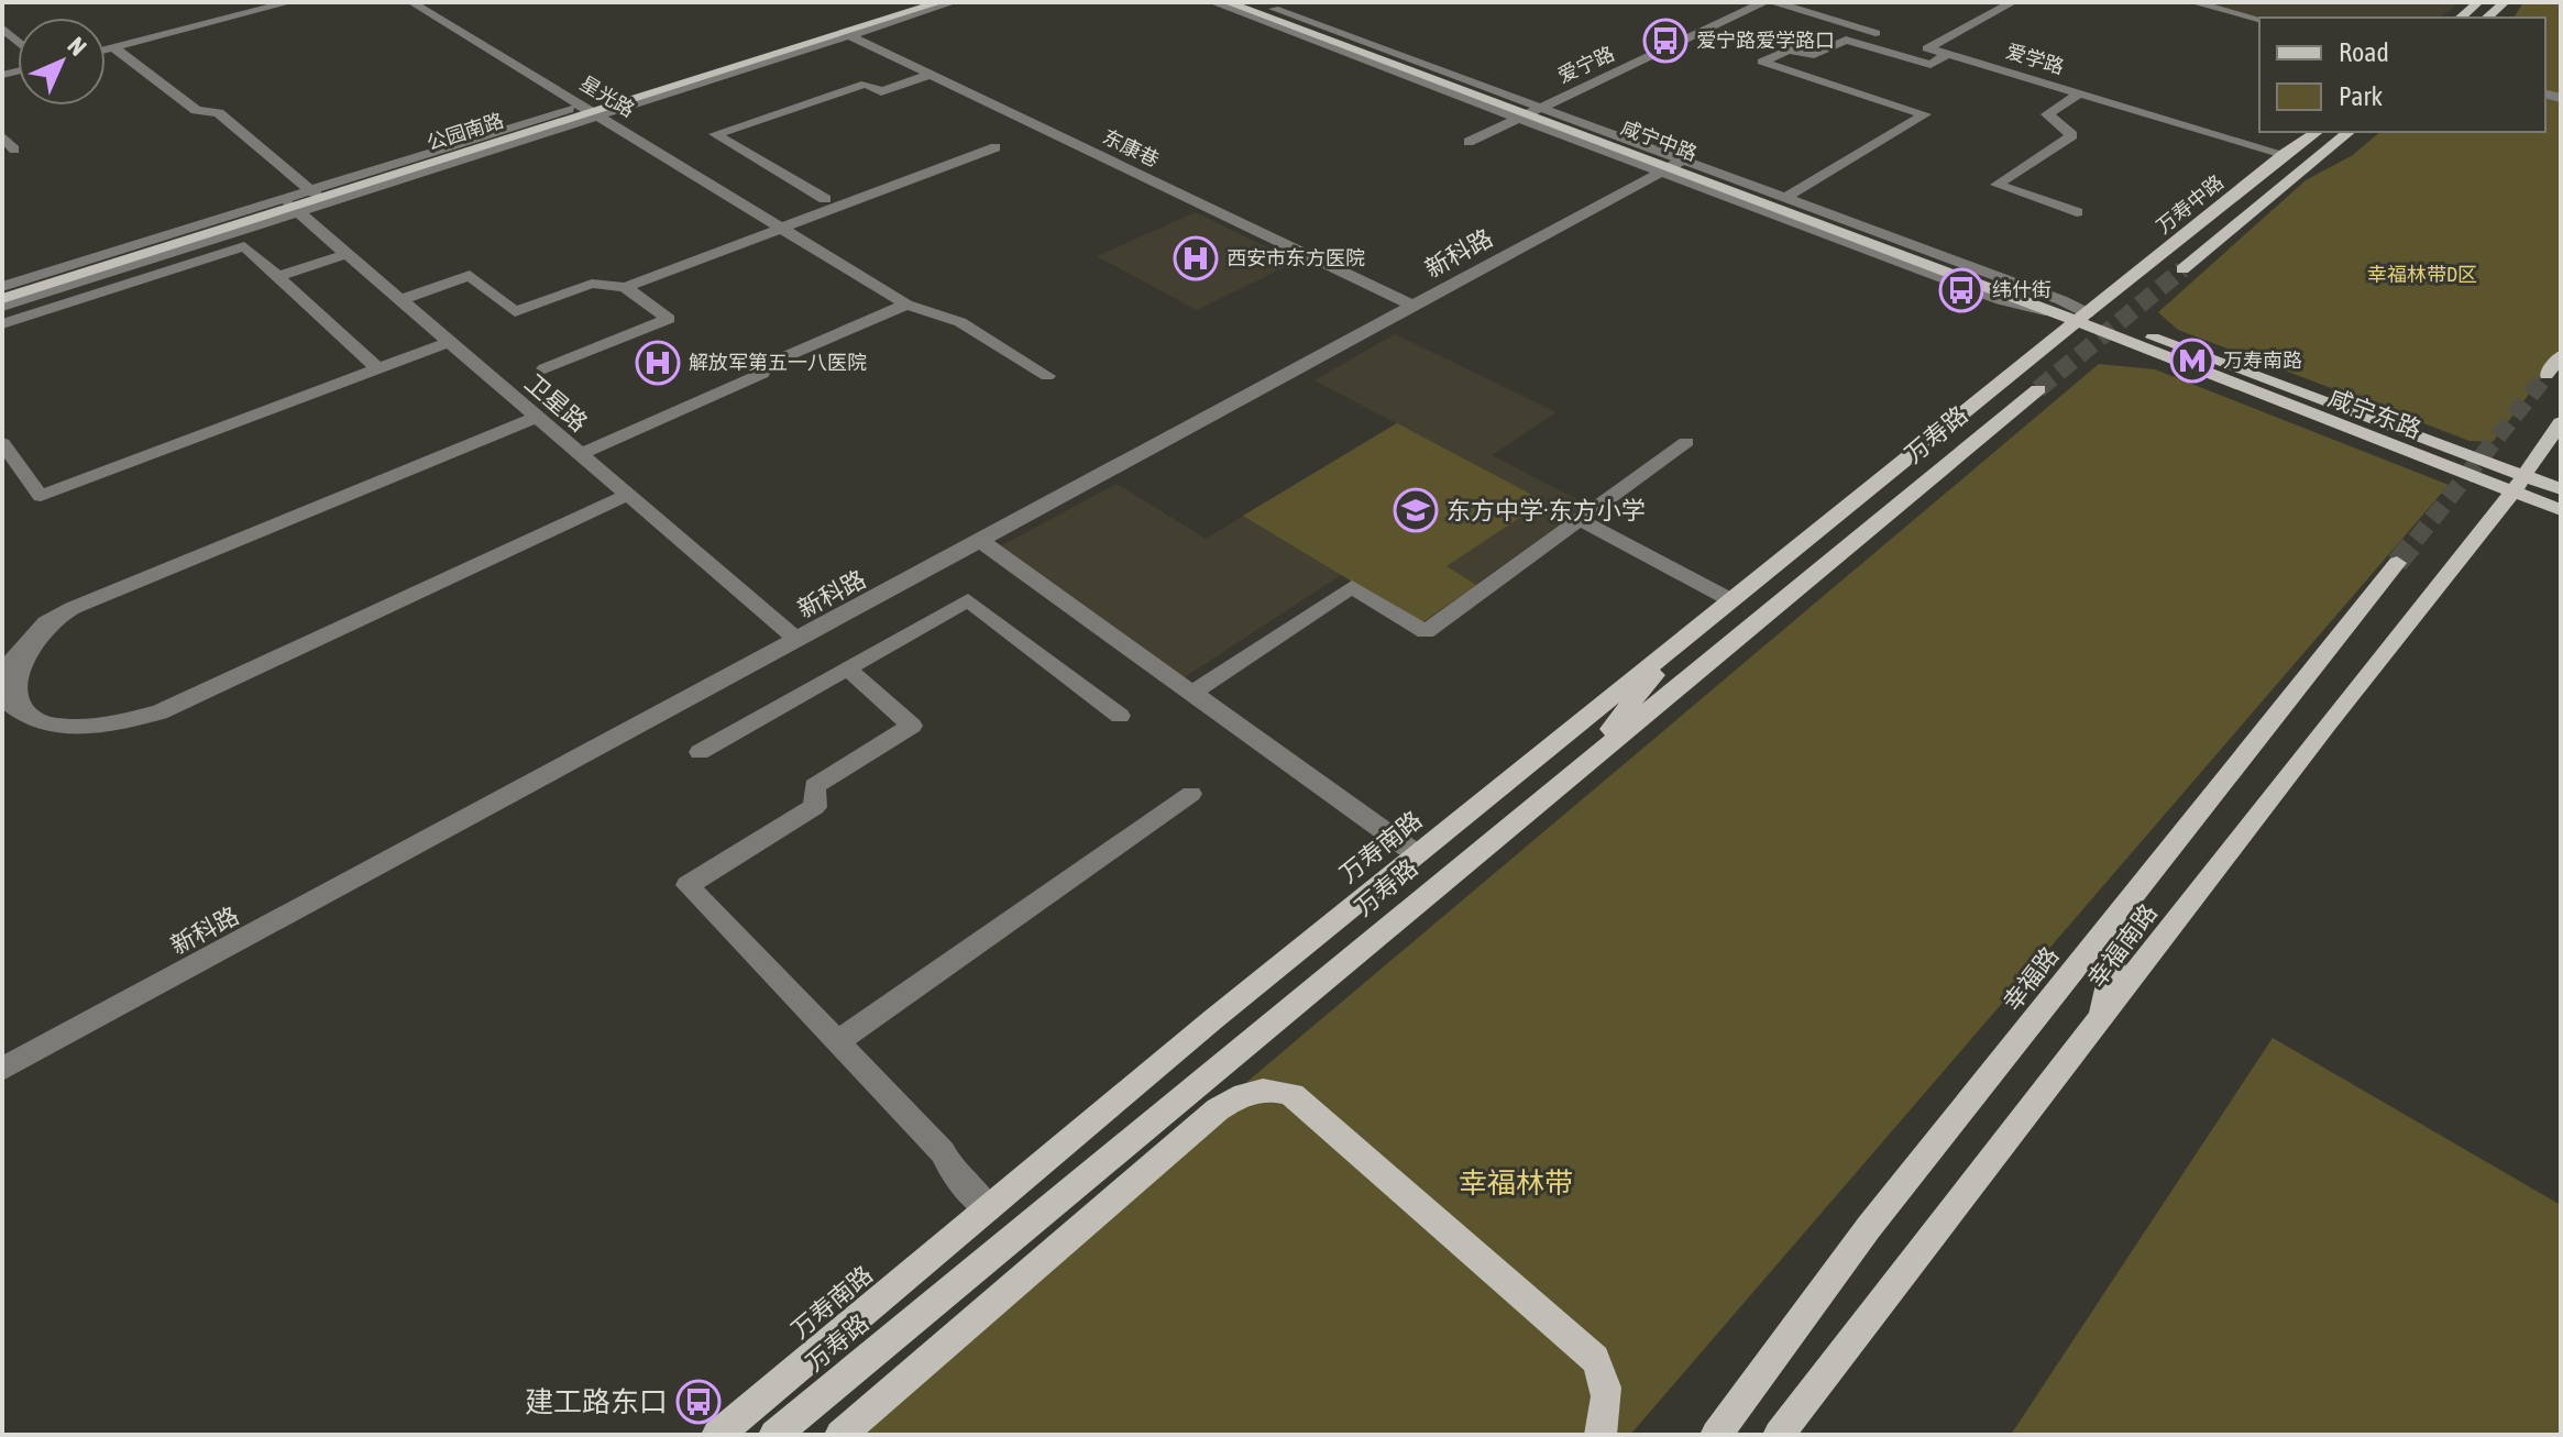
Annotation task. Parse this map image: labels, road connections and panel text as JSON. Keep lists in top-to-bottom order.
{
  "streets": {
    "main road": [
      "公园南路",
      "咸宁中路",
      "万寿中路",
      "咸宁东路",
      "万寿路",
      "万寿南路",
      "幸福南路",
      "幸福路"
    ],
    "street": [
      "爱学路",
      "爱宁路",
      "星光路",
      "东康巷",
      "新科路",
      "卫星路"
    ]
  },
  "crossings": [
    ["爱学路", "万寿中路"],
    ["爱宁路", "咸宁中路"],
    ["星光路", "公园南路"],
    ["公园南路", "卫星路"],
    ["咸宁中路", "万寿中路"],
    ["咸宁中路", "新科路"],
    ["咸宁中路", "咸宁东路"],
    ["咸宁中路", "万寿南路"],
    ["东康巷", "新科路"],
    ["万寿中路", "咸宁东路"],
    ["万寿中路", "万寿南路"],
    ["新科路", "卫星路"],
    ["咸宁东路", "万寿南路"],
    ["咸宁东路", "幸福南路"]
  ],
  "parks": ["幸福林带D区", "幸福林带"],
  "places": {
    "bus stop": ["爱宁路爱学路口", "纬什街", "建工路东口"],
    "hospital": ["西安市东方医院", "解放军第五一八医院"],
    "metro station": ["万寿南路"],
    "school or university": ["东方中学·东方小学"]
  },
  "legend": ["Road", "Park"],
  "north": "top right"
}
